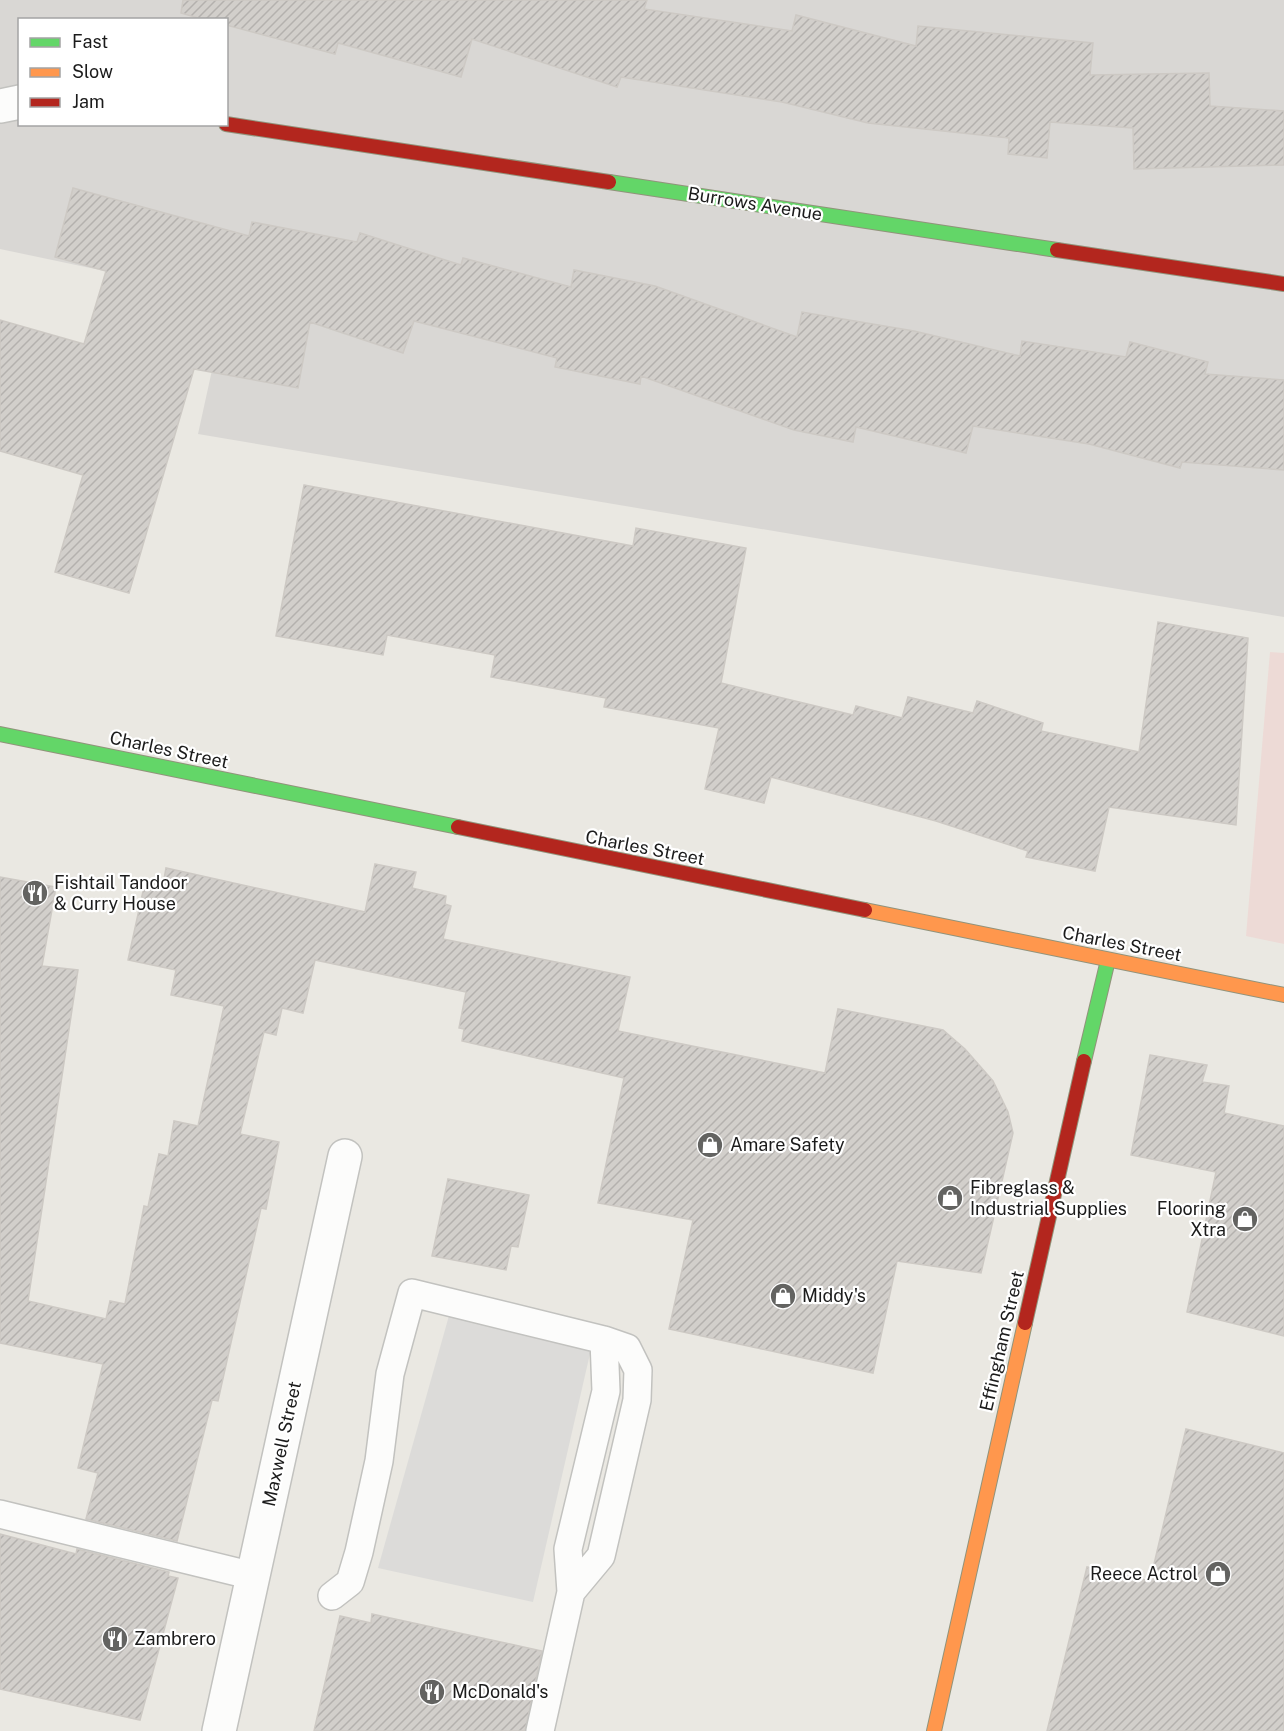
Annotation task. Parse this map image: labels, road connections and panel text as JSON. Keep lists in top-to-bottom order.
{
  "streets": {
    "street": [
      "Burrows Avenue",
      "Charles Street",
      "Effingham Street",
      "Maxwell Street"
    ]
  },
  "crossings": [
    ["Charles Street", "Effingham Street"]
  ],
  "places": {
    "restaurant": ["Fishtail Tandoor & Curry House", "Zambrero", "McDonald's"],
    "shop": [
      "Amare Safety",
      "Fibreglass & Industrial Supplies",
      "Flooring Xtra",
      "Middy's",
      "Reece Actrol"
    ]
  },
  "legend": ["Fast", "Slow", "Jam"]
}
